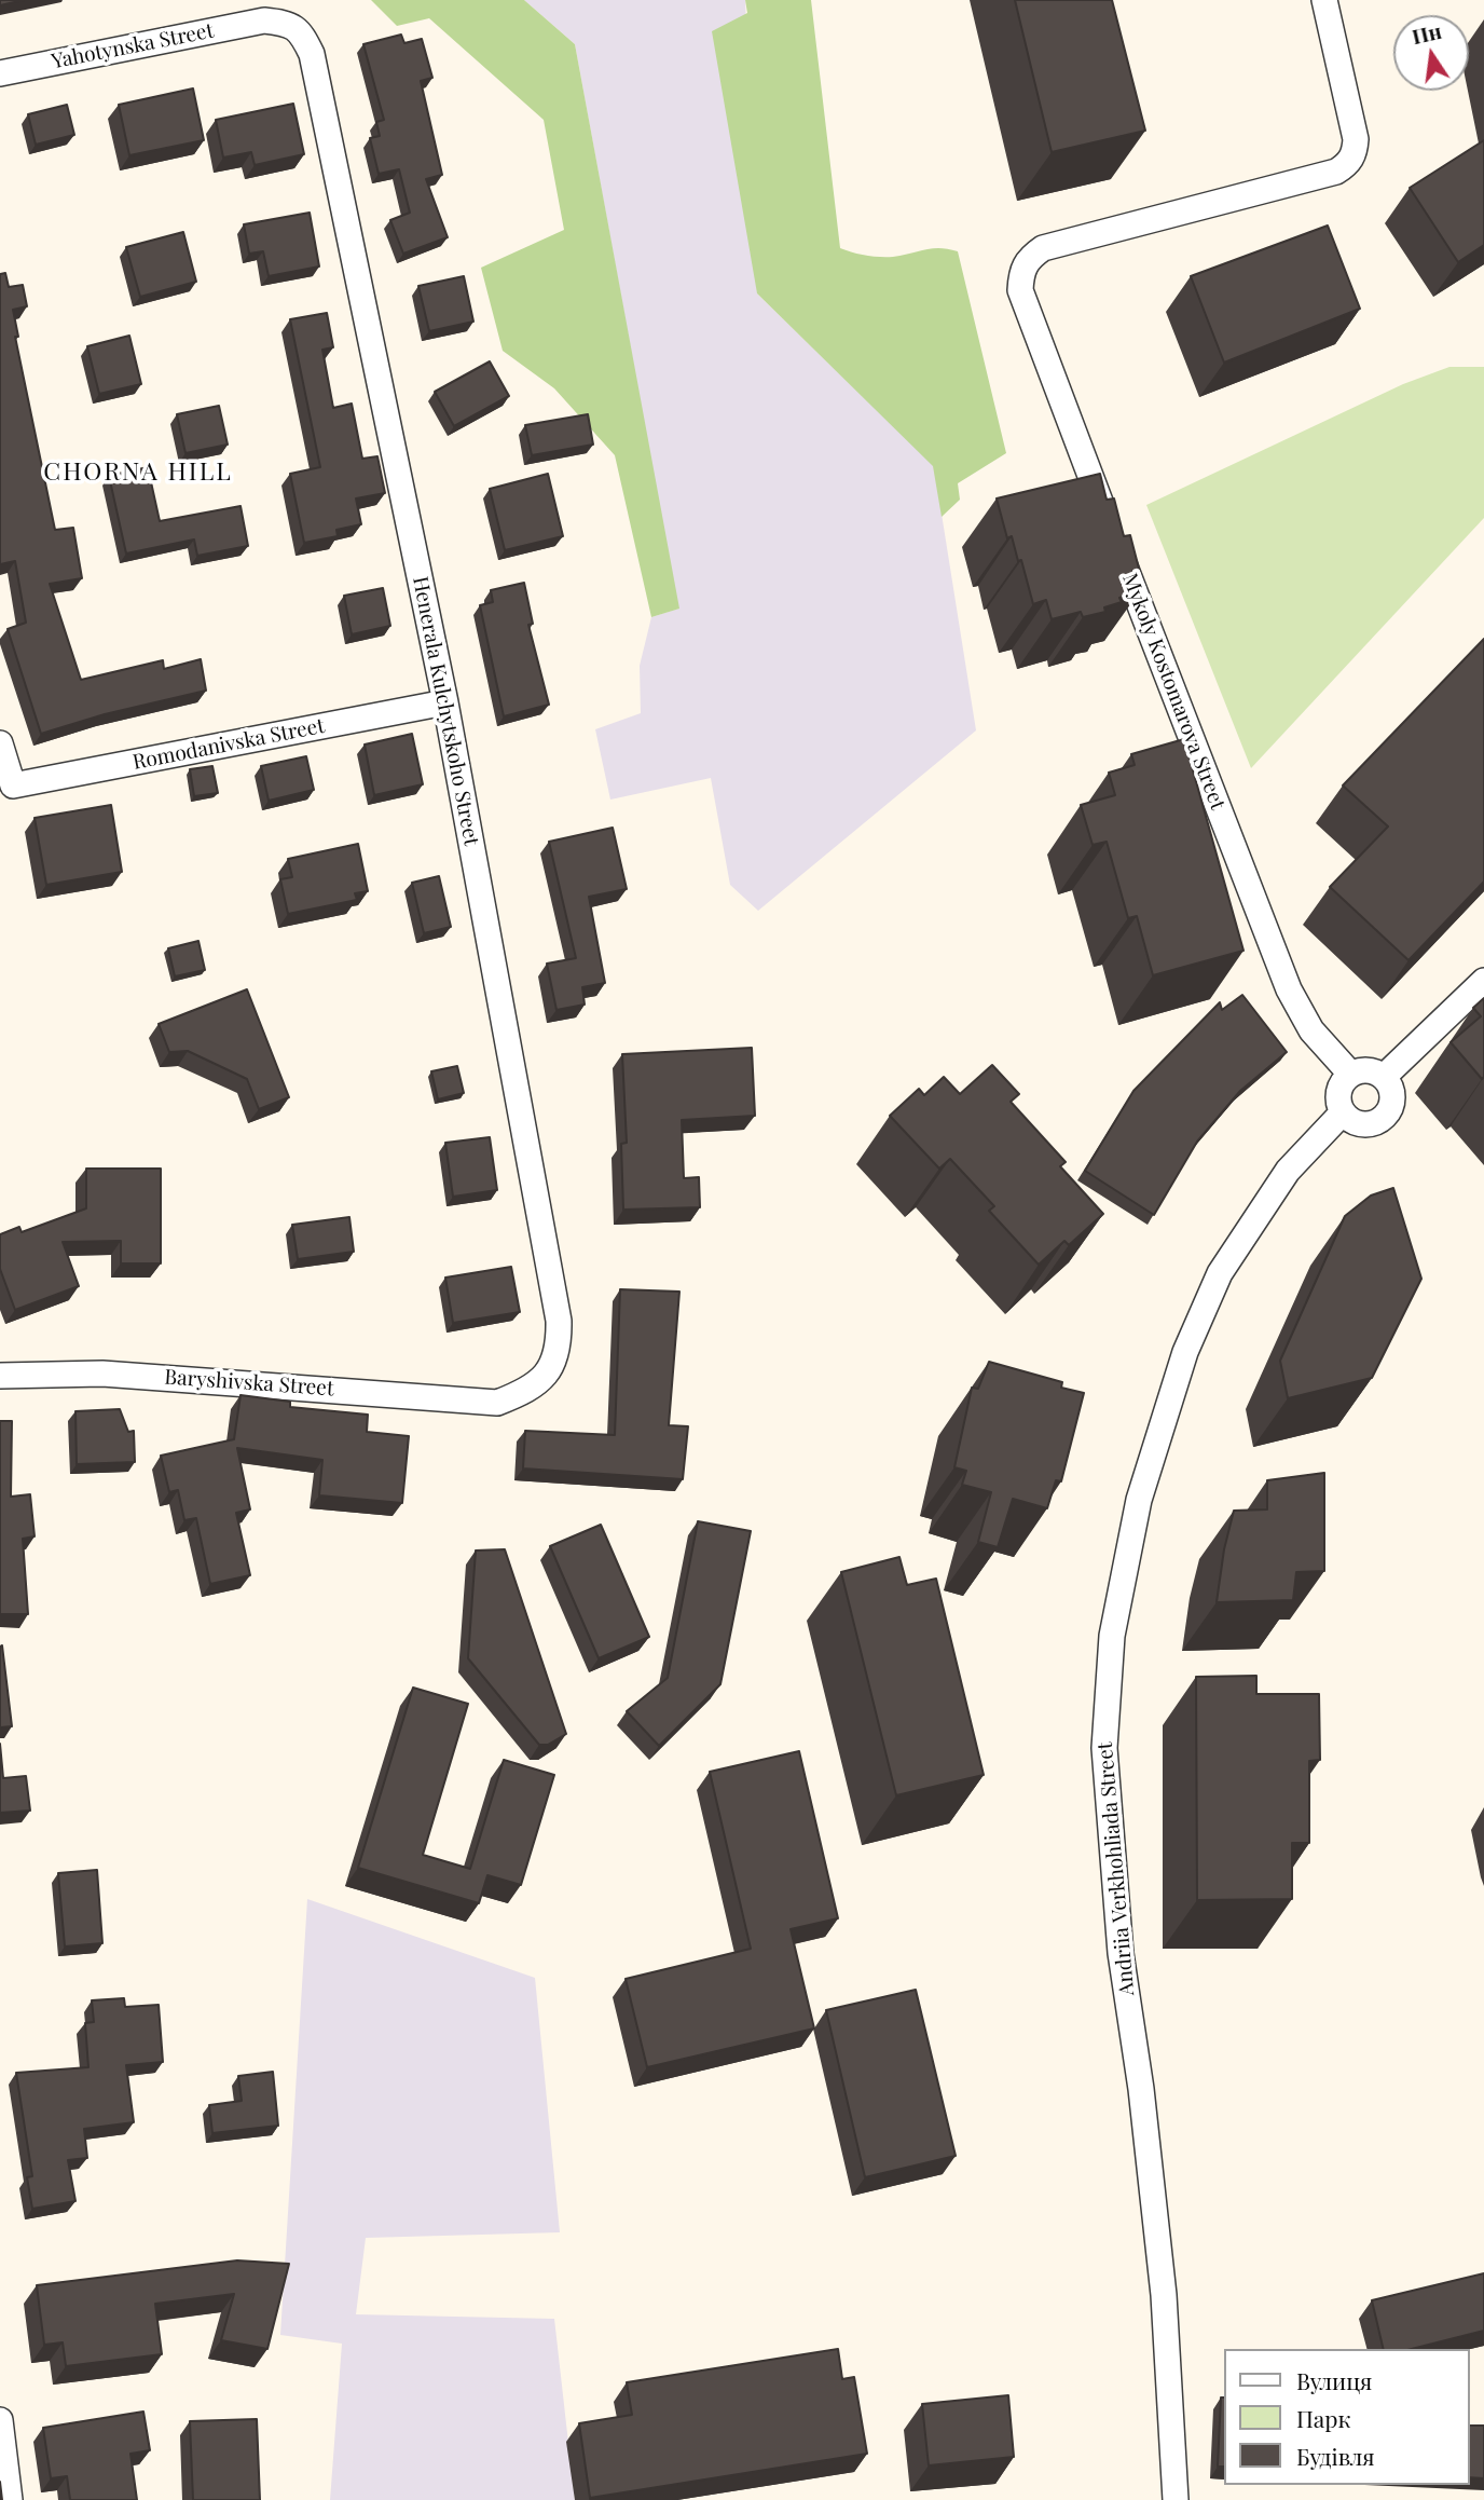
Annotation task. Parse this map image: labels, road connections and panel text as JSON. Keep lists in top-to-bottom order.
{
  "streets": {
    "street": [
      "Yahotynska Street",
      "Mykoly Kostomarova Street",
      "Henerala Kulchytskoho Street",
      "Romodanivska Street",
      "Baryshivska Street",
      "Andriia Verkhohliada Street"
    ]
  },
  "crossings": [
    ["Yahotynska Street", "Henerala Kulchytskoho Street"],
    ["Mykoly Kostomarova Street", "Andriia Verkhohliada Street"],
    ["Henerala Kulchytskoho Street", "Romodanivska Street"],
    ["Henerala Kulchytskoho Street", "Baryshivska Street"]
  ],
  "districts": ["CHORNA HILL"],
  "legend": ["Вулиця", "Парк", "Будівля"],
  "north": "top"
}
